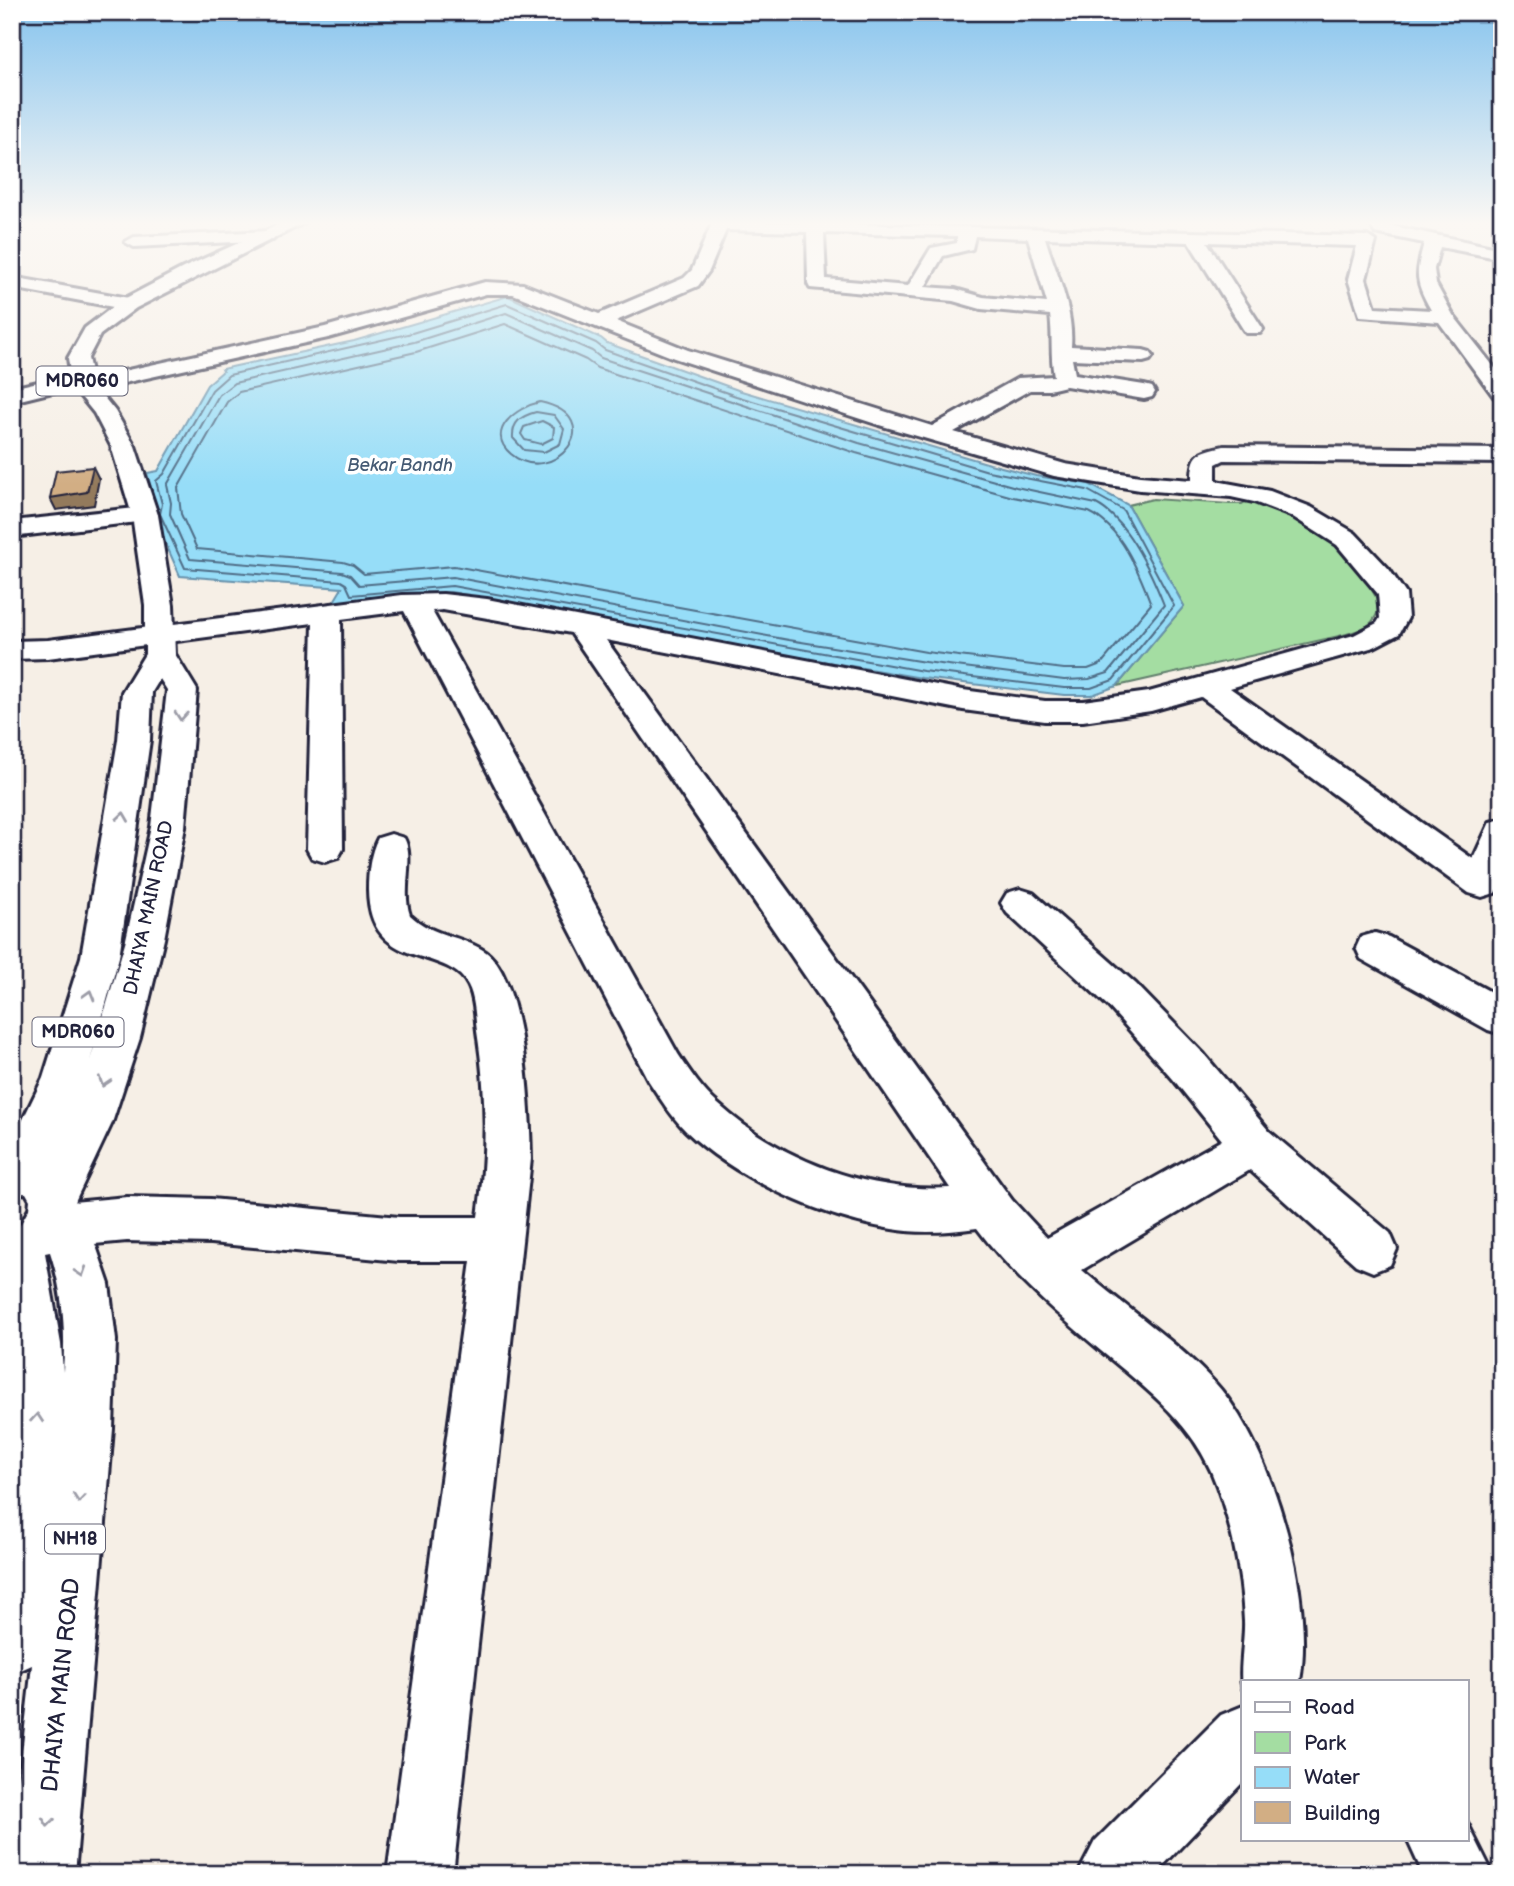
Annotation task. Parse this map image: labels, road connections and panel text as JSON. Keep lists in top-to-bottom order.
{
  "streets": {
    "main road": ["MDR060", "DHAIYA MAIN ROAD", "NH18"]
  },
  "crossings": [
    ["MDR060", "DHAIYA MAIN ROAD"],
    ["DHAIYA MAIN ROAD", "NH18"]
  ],
  "water": ["Bekar Bandh"],
  "legend": [
    "Road",
    "Park",
    "Water",
    "Building"
  ]
}
